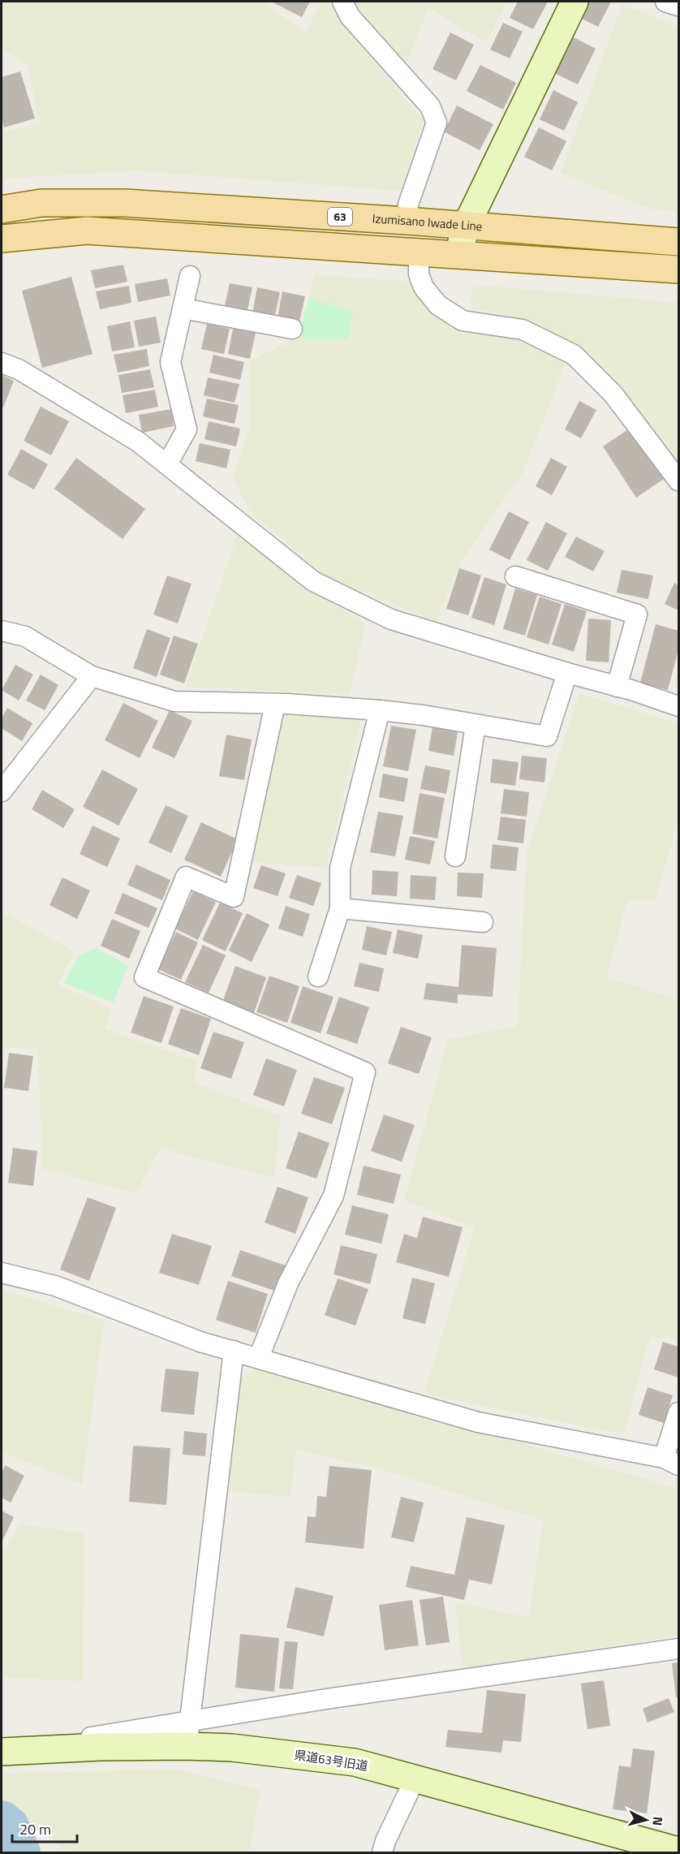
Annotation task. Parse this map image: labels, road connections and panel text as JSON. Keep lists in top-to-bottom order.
{
  "streets": {
    "main road": ["63", "Izumisano Iwade Line"],
    "street": ["県道63号旧道"]
  },
  "scale_bar": "20 m",
  "north": "right"
}
